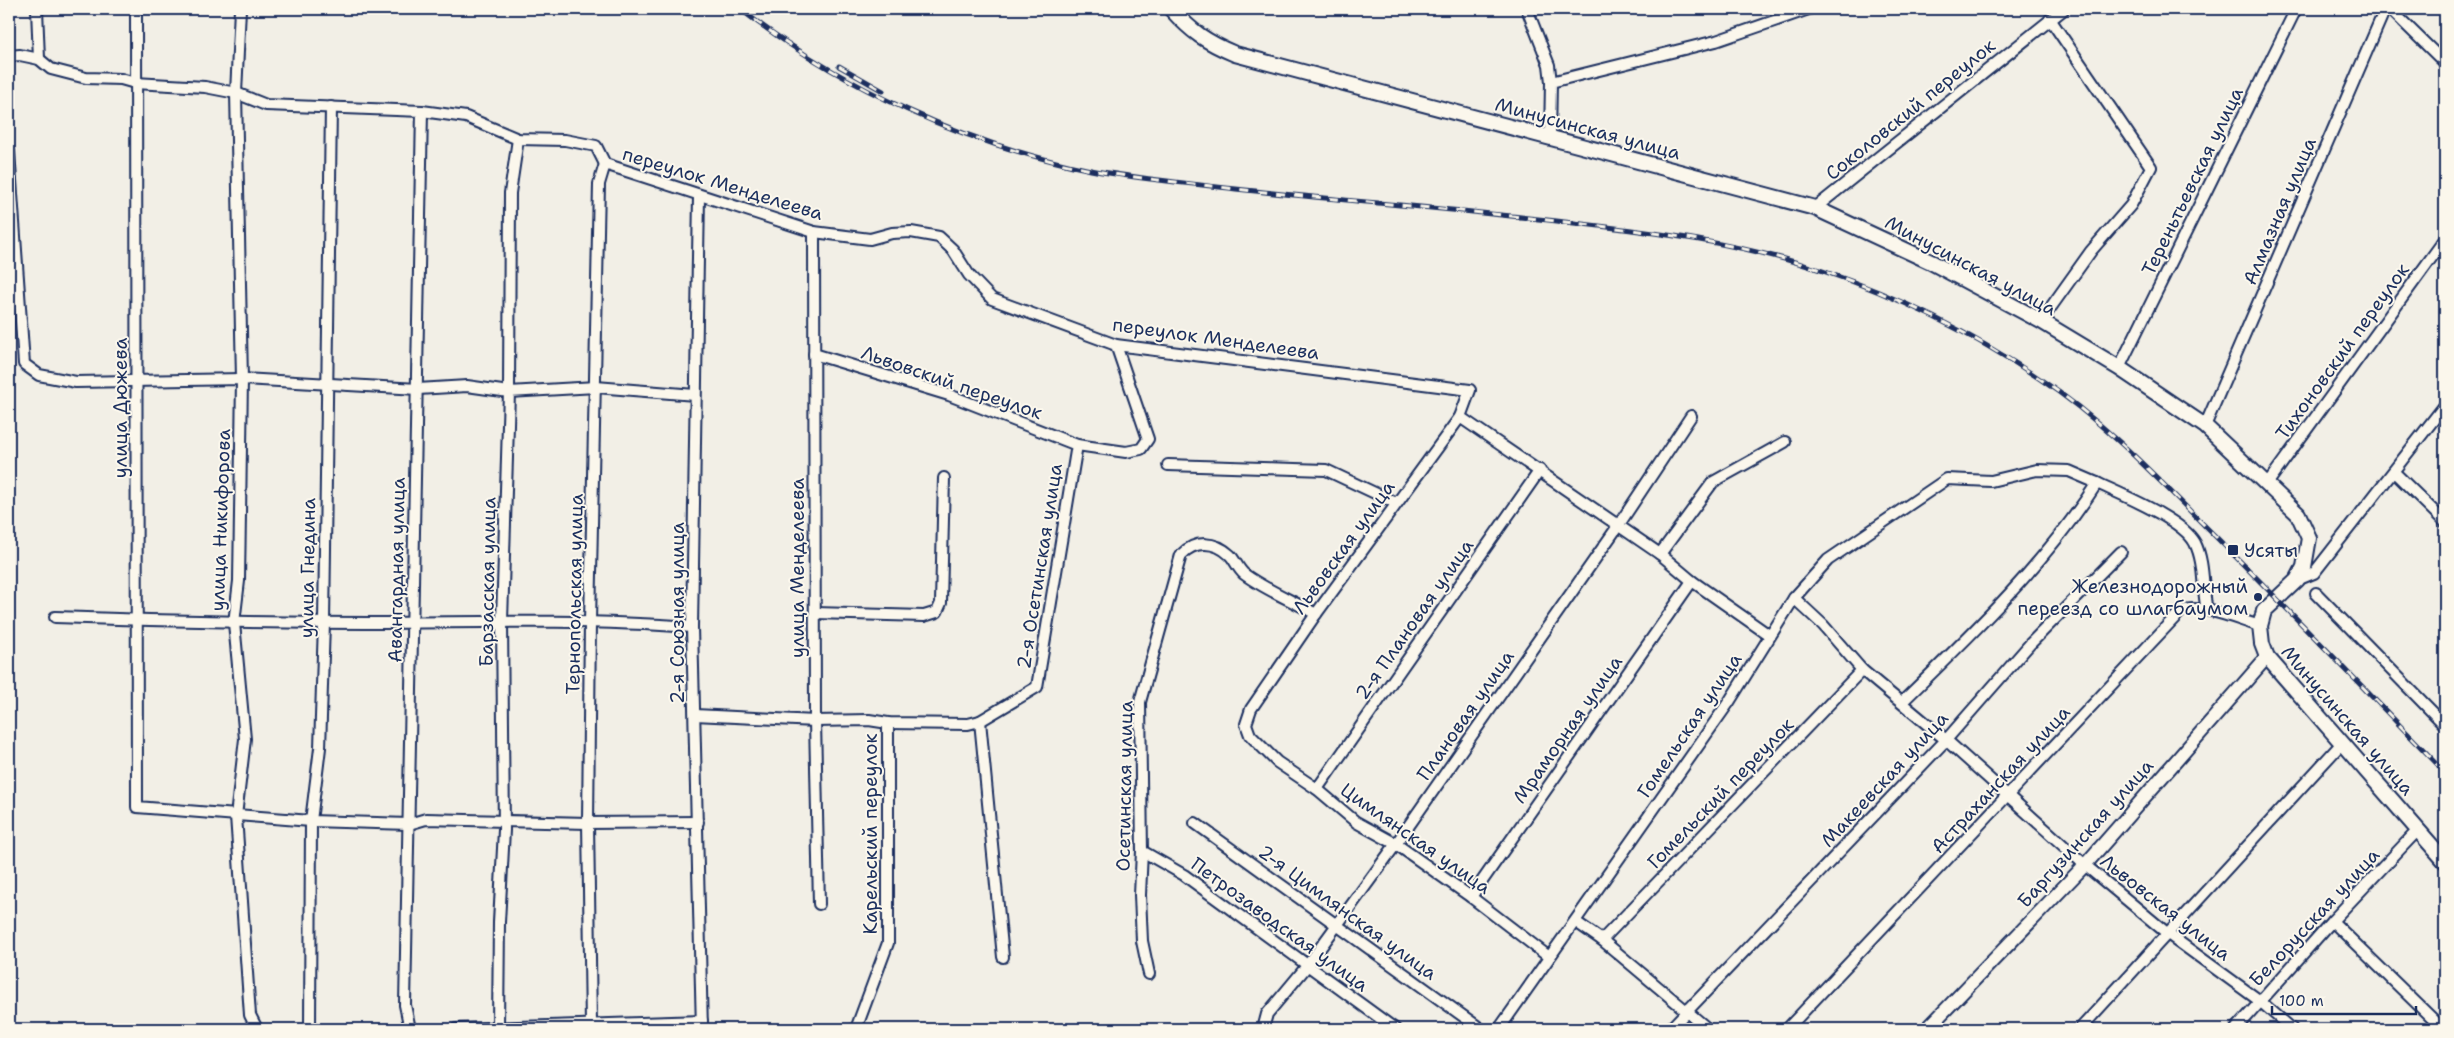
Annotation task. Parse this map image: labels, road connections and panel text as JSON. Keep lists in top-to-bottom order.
{
  "streets": {
    "main road": ["Минусинская улица"],
    "street": [
      "Соколовский переулок",
      "Тереньтьевская улица",
      "переулок Менделеева",
      "Алмазная улица",
      "Тихоновский переулок",
      "Львовский переулок",
      "улица Дюжева",
      "улица Никифорова",
      "Львовская улица",
      "2-я Осетинская улица",
      "улица Гнедина",
      "улица Менделеева",
      "Авангардная улица",
      "Барзасская улица",
      "Тернопольская улица",
      "2-я Союзная улица",
      "2-я Плановая улица",
      "Плановая улица",
      "Гомельская улица",
      "Мраморная улица",
      "Макеевская улица",
      "Астраханская улица",
      "Осетинская улица",
      "Гомельский переулок",
      "Баргузинская улица",
      "Карельский переулок",
      "Цимлянская улица",
      "2-я Цимлянская улица",
      "Белорусская улица",
      "Петрозаводская улица"
    ]
  },
  "crossings": [
    ["Соколовский переулок", "Минусинская улица"],
    ["Минусинская улица", "Тереньтьевская улица"],
    ["Минусинская улица", "Алмазная улица"],
    ["Минусинская улица", "Тихоновский переулок"],
    ["Минусинская улица", "Астраханская улица"],
    ["Минусинская улица", "Баргузинская улица"],
    ["Минусинская улица", "Белорусская улица"],
    ["переулок Менделеева", "Львовский переулок"],
    ["переулок Менделеева", "улица Дюжева"],
    ["переулок Менделеева", "улица Никифорова"],
    ["переулок Менделеева", "Львовская улица"],
    ["переулок Менделеева", "улица Гнедина"],
    ["переулок Менделеева", "улица Менделеева"],
    ["переулок Менделеева", "Авангардная улица"],
    ["переулок Менделеева", "Барзасская улица"],
    ["переулок Менделеева", "Тернопольская улица"],
    ["переулок Менделеева", "2-я Союзная улица"],
    ["Львовский переулок", "2-я Осетинская улица"],
    ["Львовский переулок", "улица Менделеева"],
    ["улица Дюжева", "улица Никифорова"],
    ["Львовская улица", "Гомельская улица"],
    ["Львовская улица", "Макеевская улица"],
    ["Львовская улица", "Астраханская улица"],
    ["Львовская улица", "Осетинская улица"],
    ["Львовская улица", "Гомельский переулок"],
    ["Львовская улица", "Баргузинская улица"],
    ["Львовская улица", "Цимлянская улица"],
    ["Львовская улица", "Белорусская улица"],
    ["2-я Плановая улица", "Цимлянская улица"],
    ["Плановая улица", "Цимлянская улица"],
    ["Плановая улица", "2-я Цимлянская улица"],
    ["Плановая улица", "Петрозаводская улица"],
    ["Гомельская улица", "Цимлянская улица"],
    ["Мраморная улица", "Цимлянская улица"],
    ["Осетинская улица", "Петрозаводская улица"]
  ],
  "places": {
    "transit": ["Усяты"],
    "other": ["Железнодорожный переезд со шлагбаумом"]
  },
  "scale_bar": "100 m"
}
